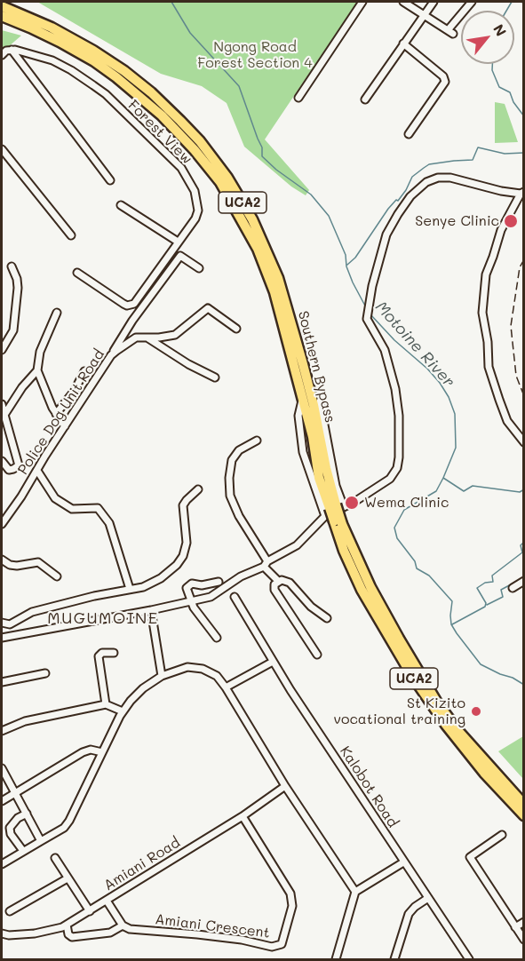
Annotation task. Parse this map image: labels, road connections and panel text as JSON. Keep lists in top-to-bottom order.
{
  "streets": {
    "highway": ["UCA2", "Southern Bypass"],
    "street": [
      "Forest View",
      "Police Dog Unit Road",
      "Kalobot Road",
      "Amiani Road",
      "Amiani Crescent"
    ]
  },
  "crossings": [
    ["Amiani Road", "Amiani Crescent"]
  ],
  "districts": ["MUGUMOINE"],
  "water": ["Motoine River"],
  "parks": ["Ngong Road Forest Section 4"],
  "places": ["Senye Clinic", "Wema Clinic", "St Kizito vocational training"],
  "north": "top right"
}
